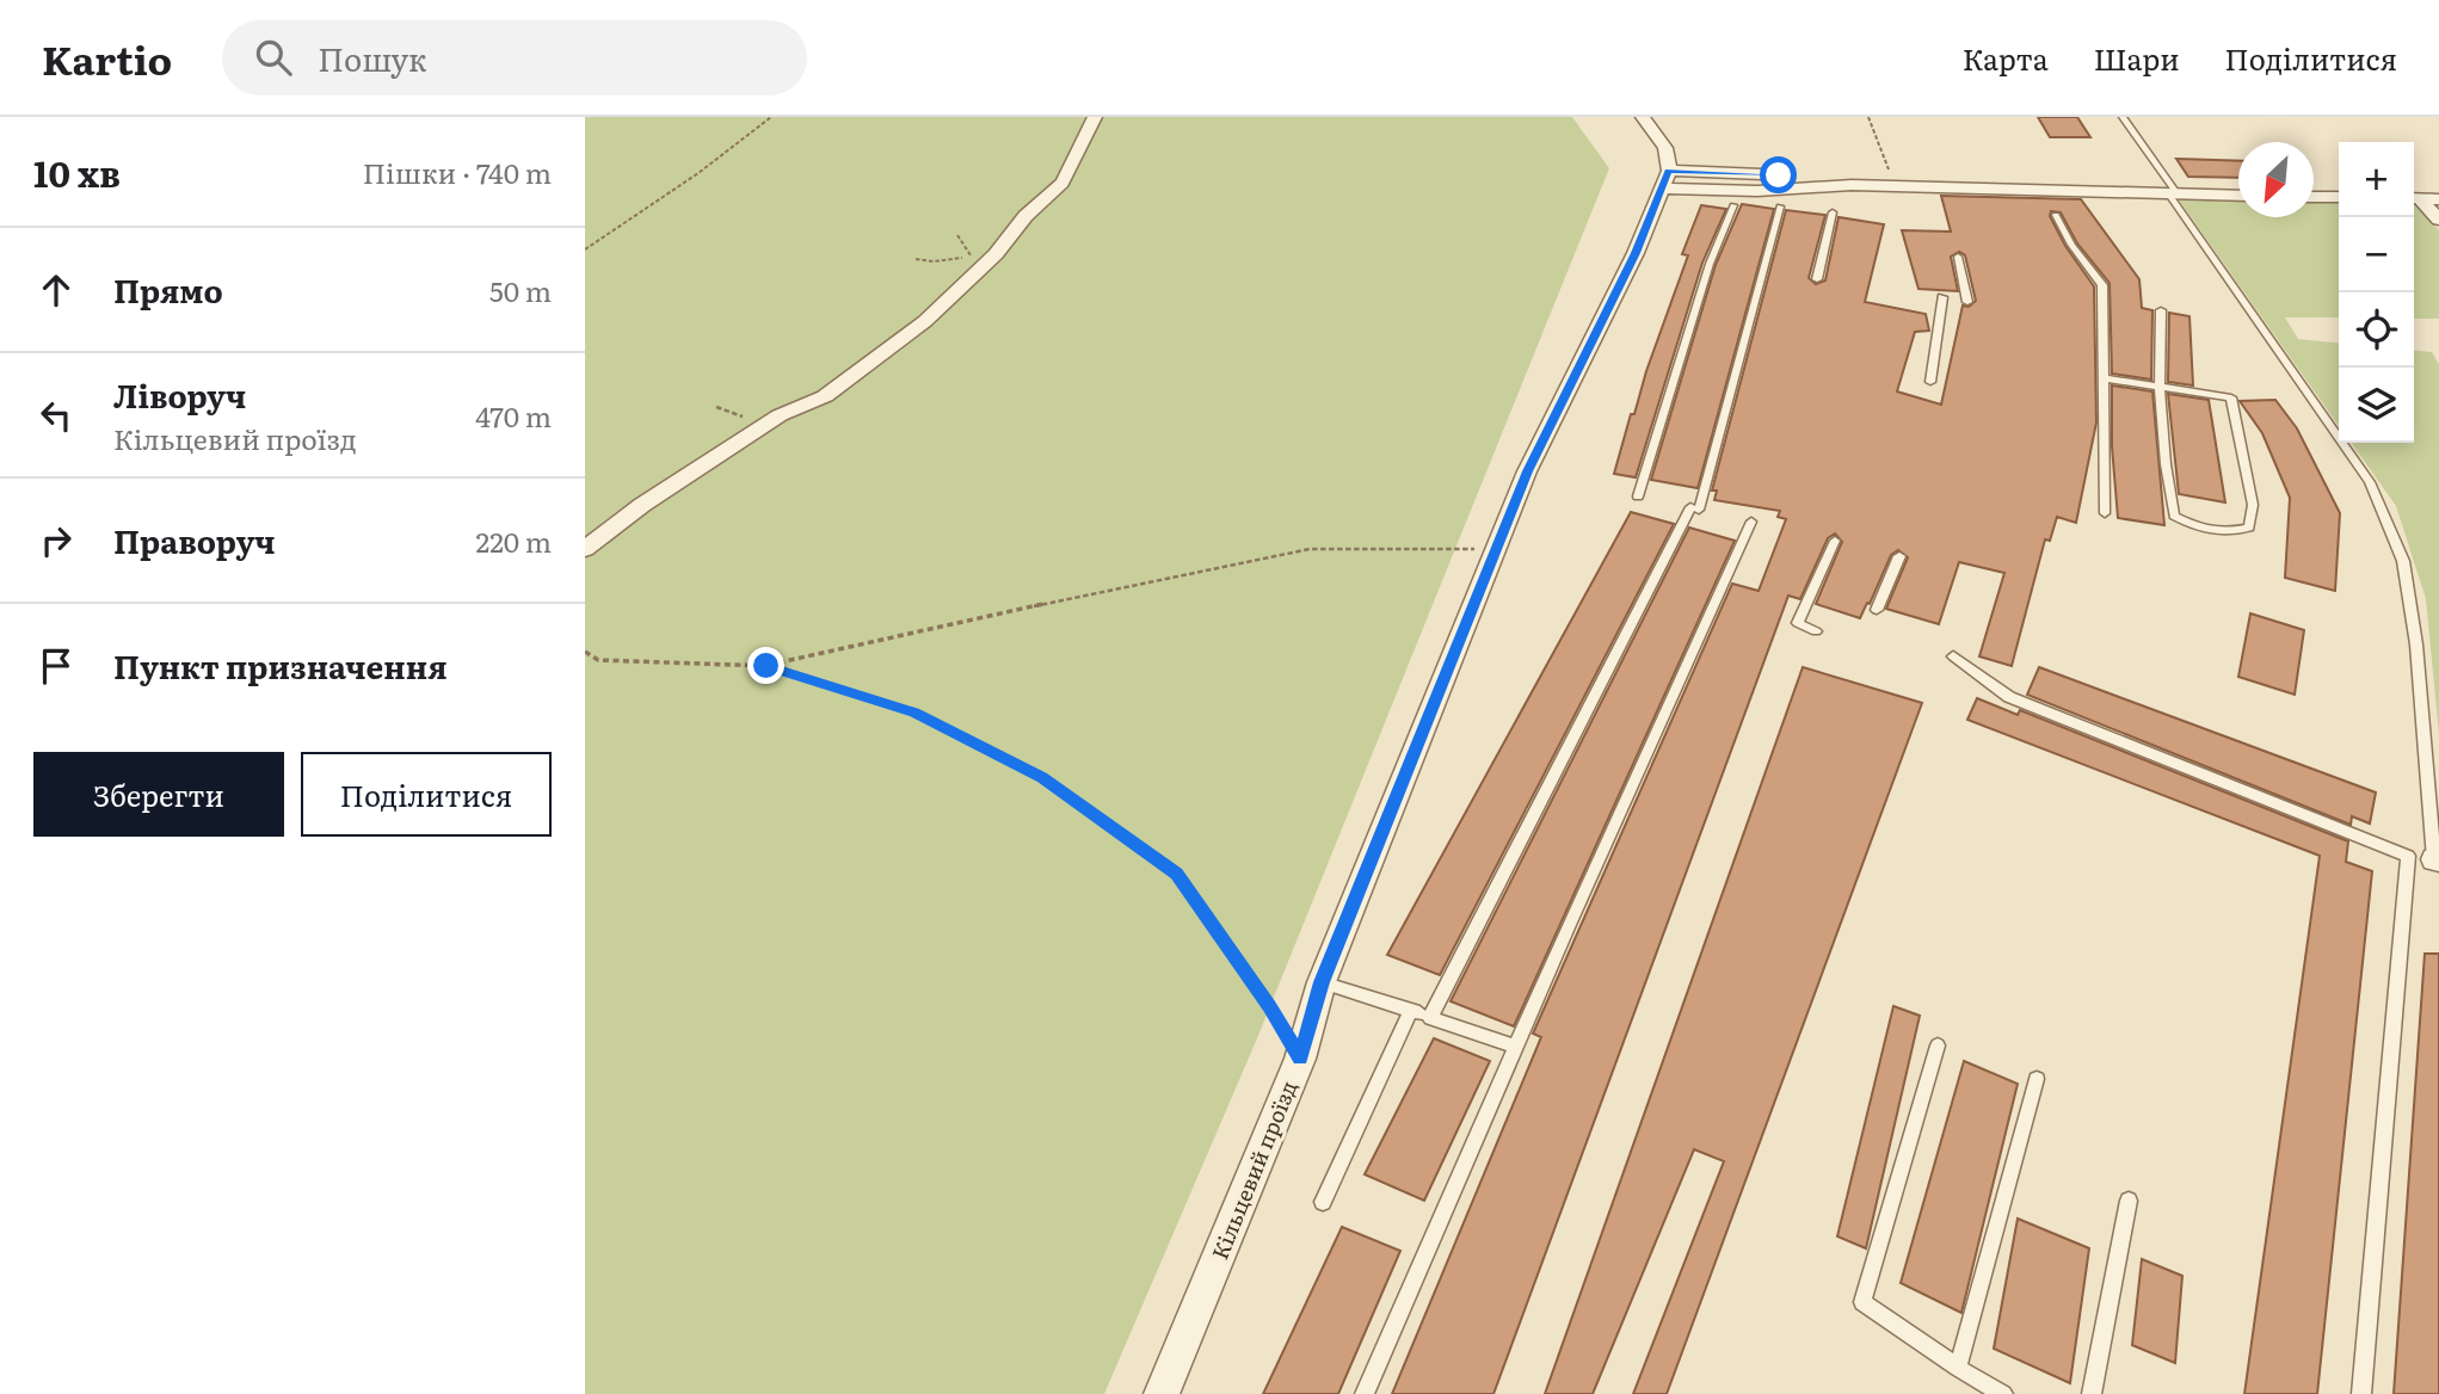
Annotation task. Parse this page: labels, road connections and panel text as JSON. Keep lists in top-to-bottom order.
{
  "streets": {
    "street": ["Кільцевий проїзд"]
  },
  "north": "bottom left",
  "page": {
    "header": "Kartio",
    "search": "Пошук",
    "nav": ["Карта", "Шари", "Поділитися"],
    "heading": ["10 хв", "Пішки · 740 m"],
    "map_buttons": ["+", "−"],
    "list": [
      ["Прямо", "50 m"],
      ["Ліворуч", "Кільцевий проїзд", "470 m"],
      ["Праворуч", "220 m"],
      "Пункт призначення"
    ],
    "buttons": ["Зберегти", "Поділитися"]
  }
}
